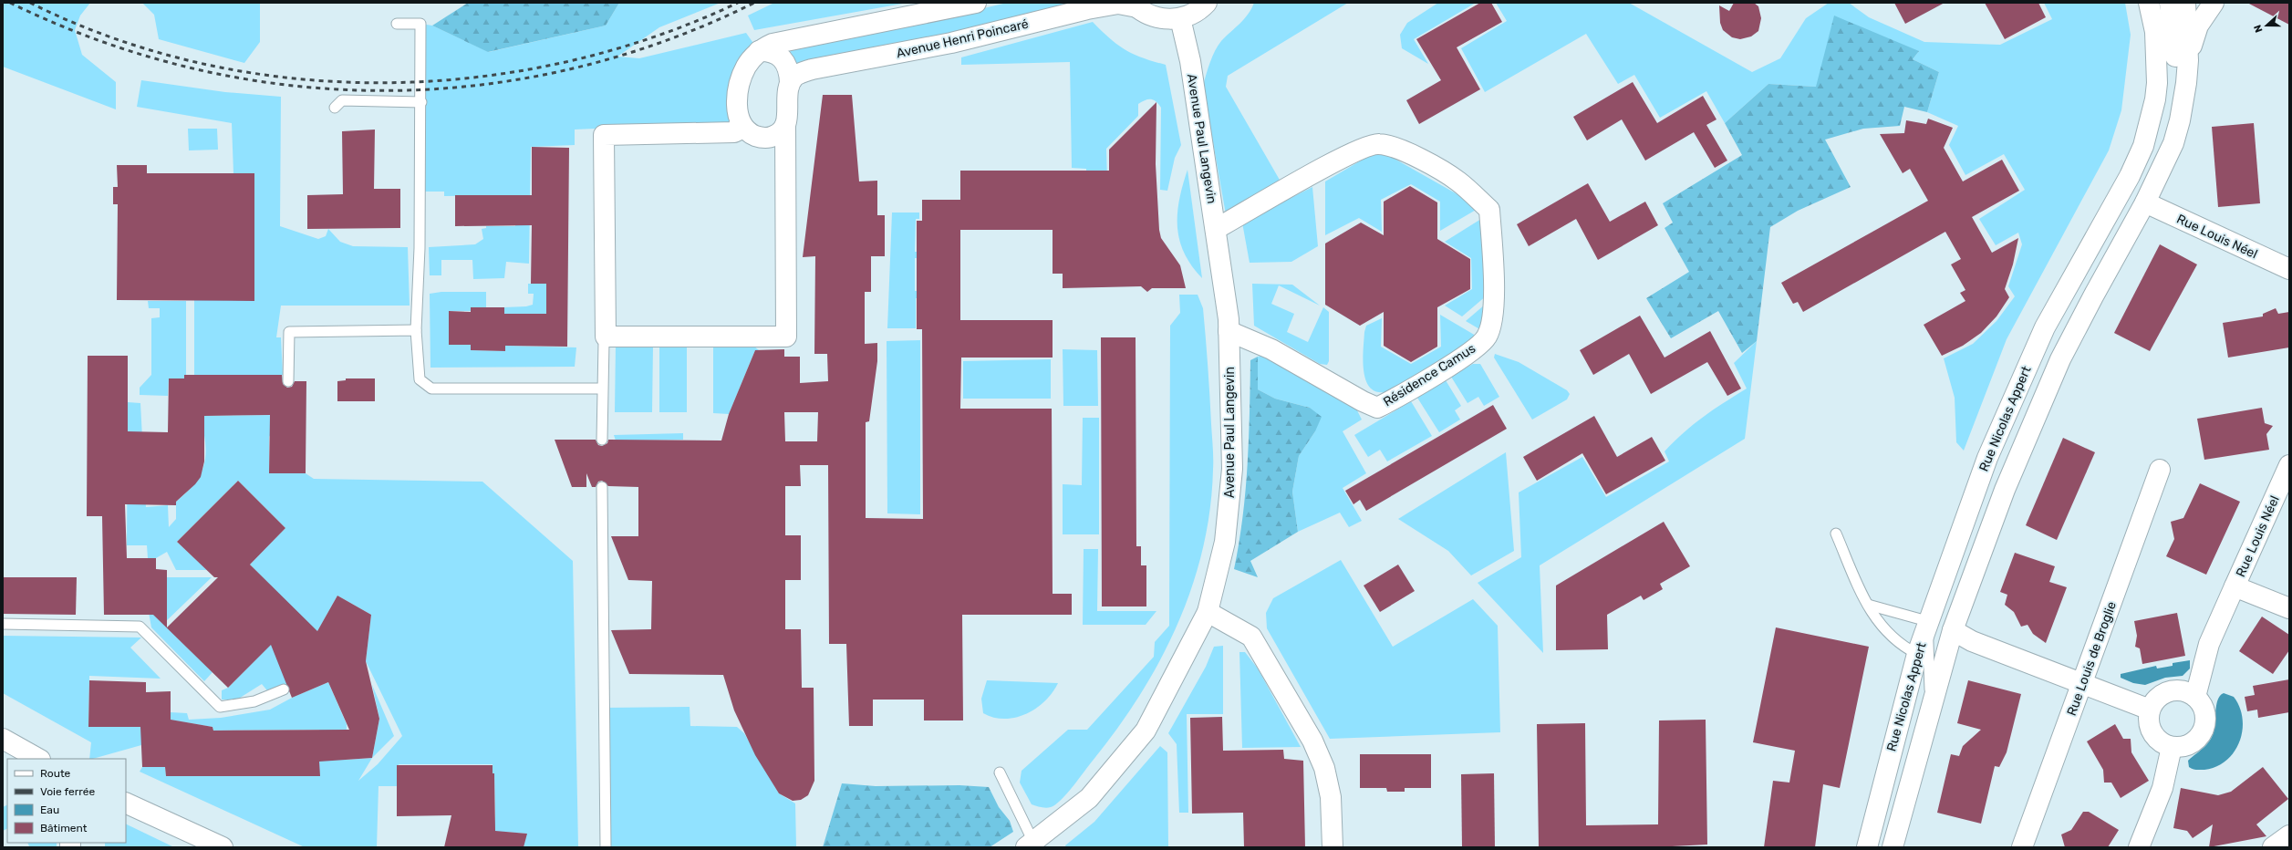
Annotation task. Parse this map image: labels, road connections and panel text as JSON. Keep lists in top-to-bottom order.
{
  "streets": {
    "street": [
      "Avenue Henri Poincaré",
      "Avenue Paul Langevin",
      "Rue Louis Néel",
      "Résidence Camus",
      "Rue Nicolas Appert",
      "Rue Louis de Broglie"
    ]
  },
  "crossings": [
    ["Avenue Henri Poincaré", "Avenue Paul Langevin"],
    ["Avenue Paul Langevin", "Résidence Camus"],
    ["Rue Louis Néel", "Rue Nicolas Appert"]
  ],
  "legend": [
    "Route",
    "Voie ferrée",
    "Eau",
    "Bâtiment"
  ],
  "north": "left"
}
